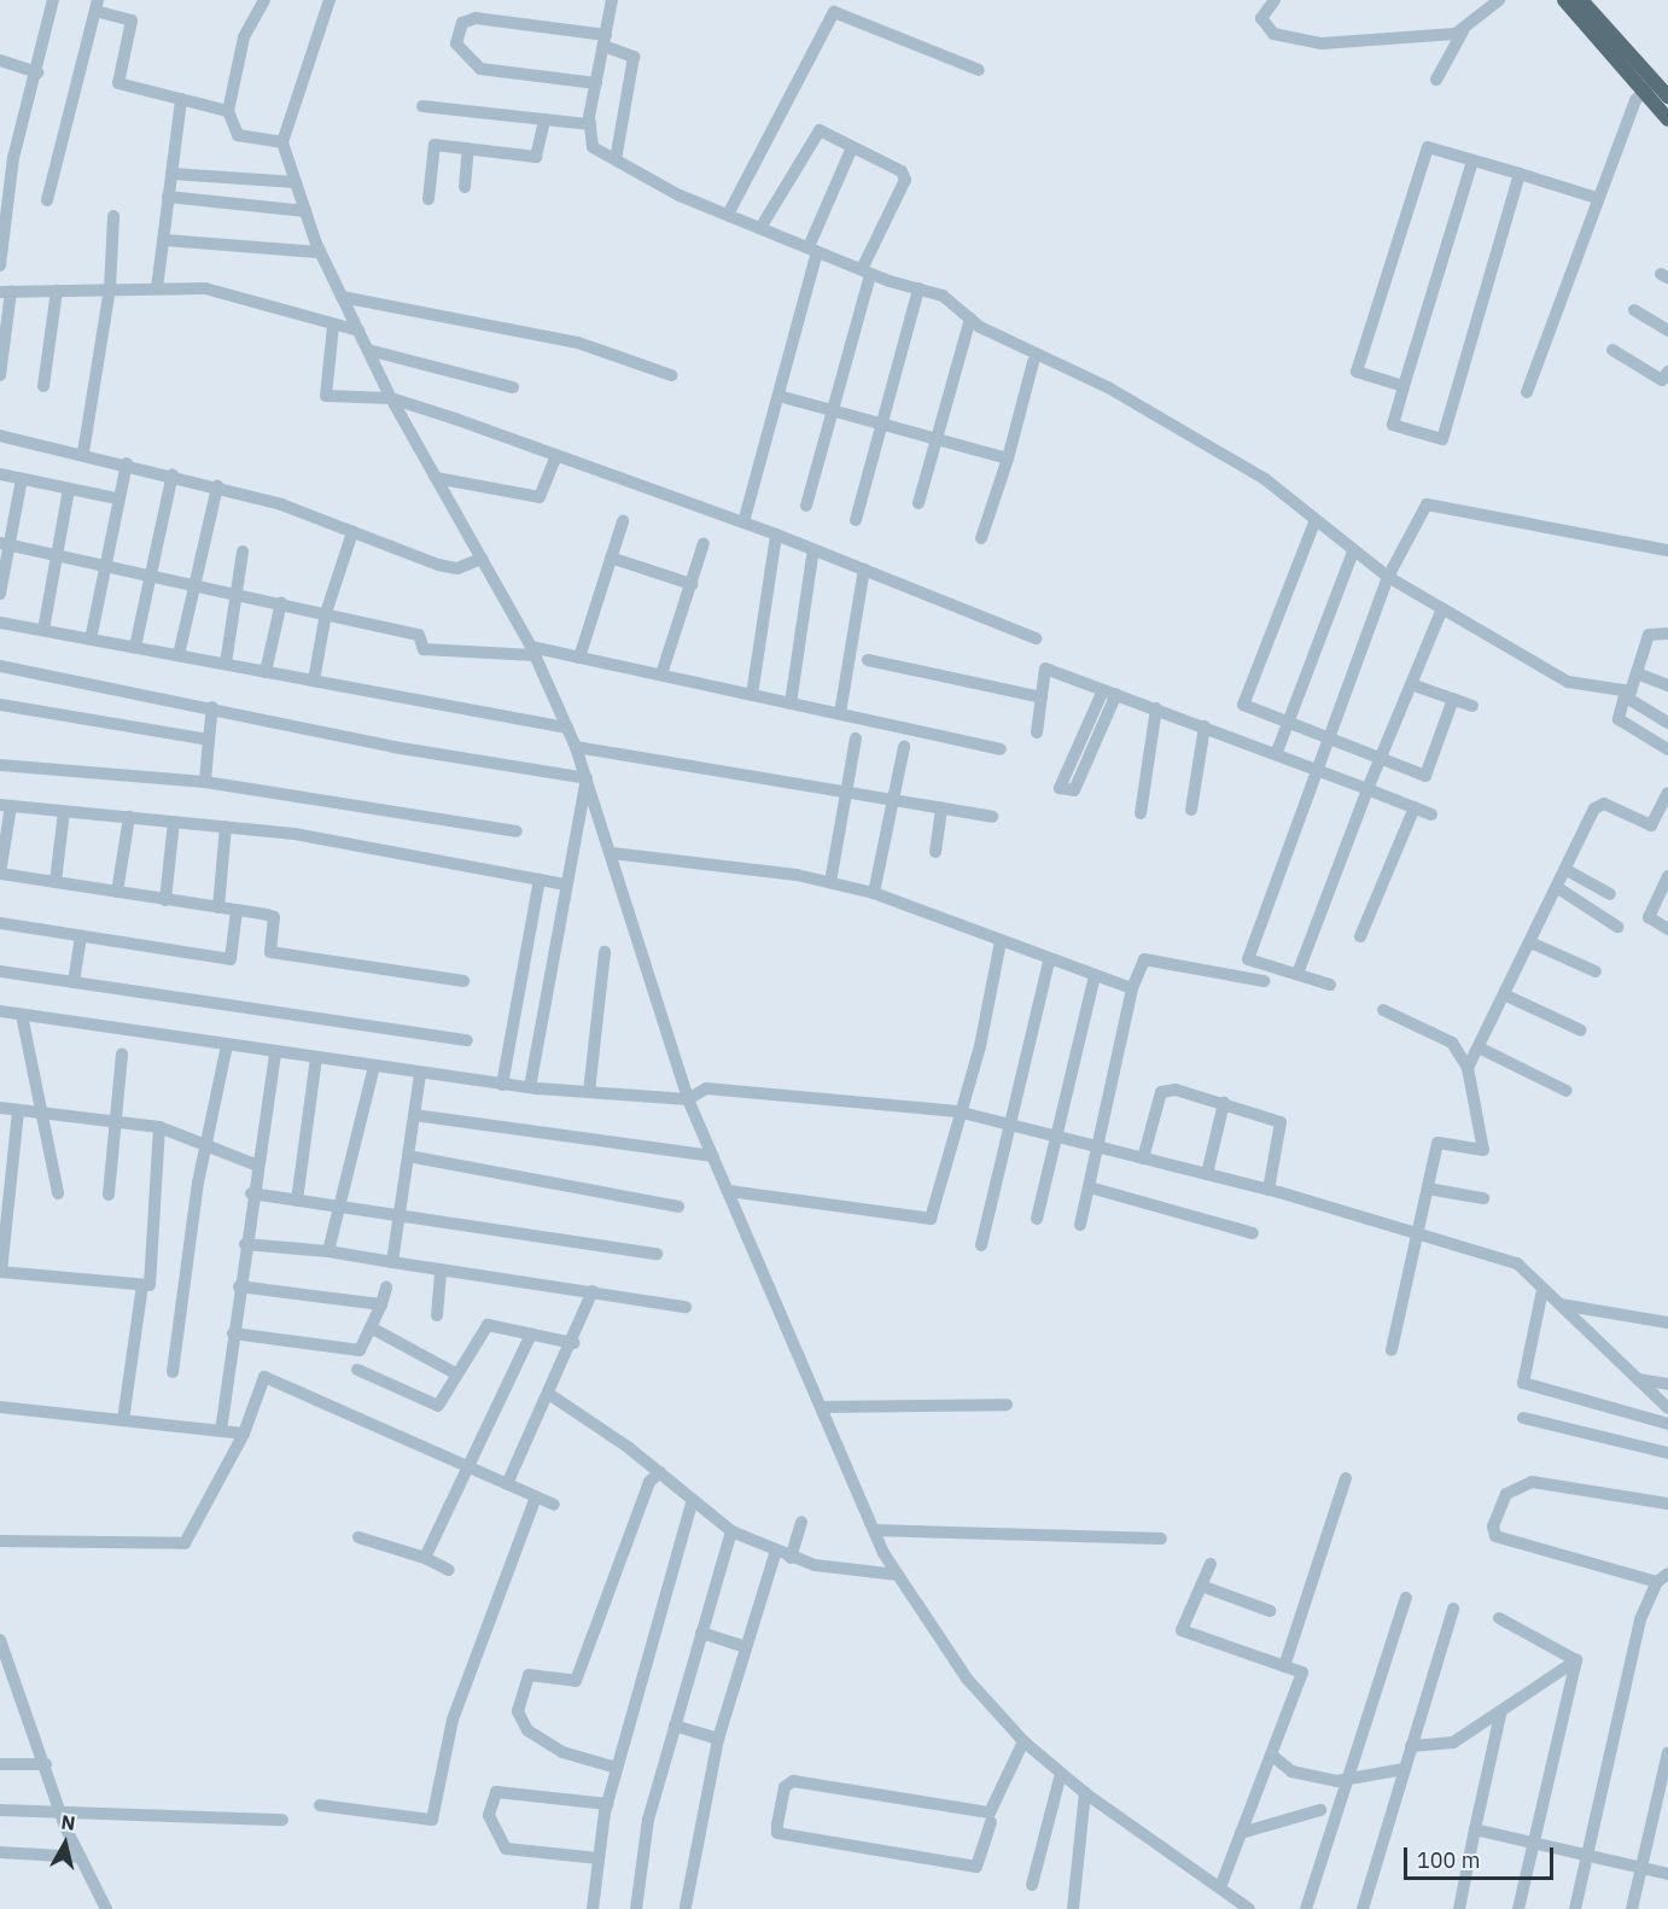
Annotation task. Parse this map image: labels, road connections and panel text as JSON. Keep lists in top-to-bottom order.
{
  "scale_bar": "100 m",
  "north": "top"
}
